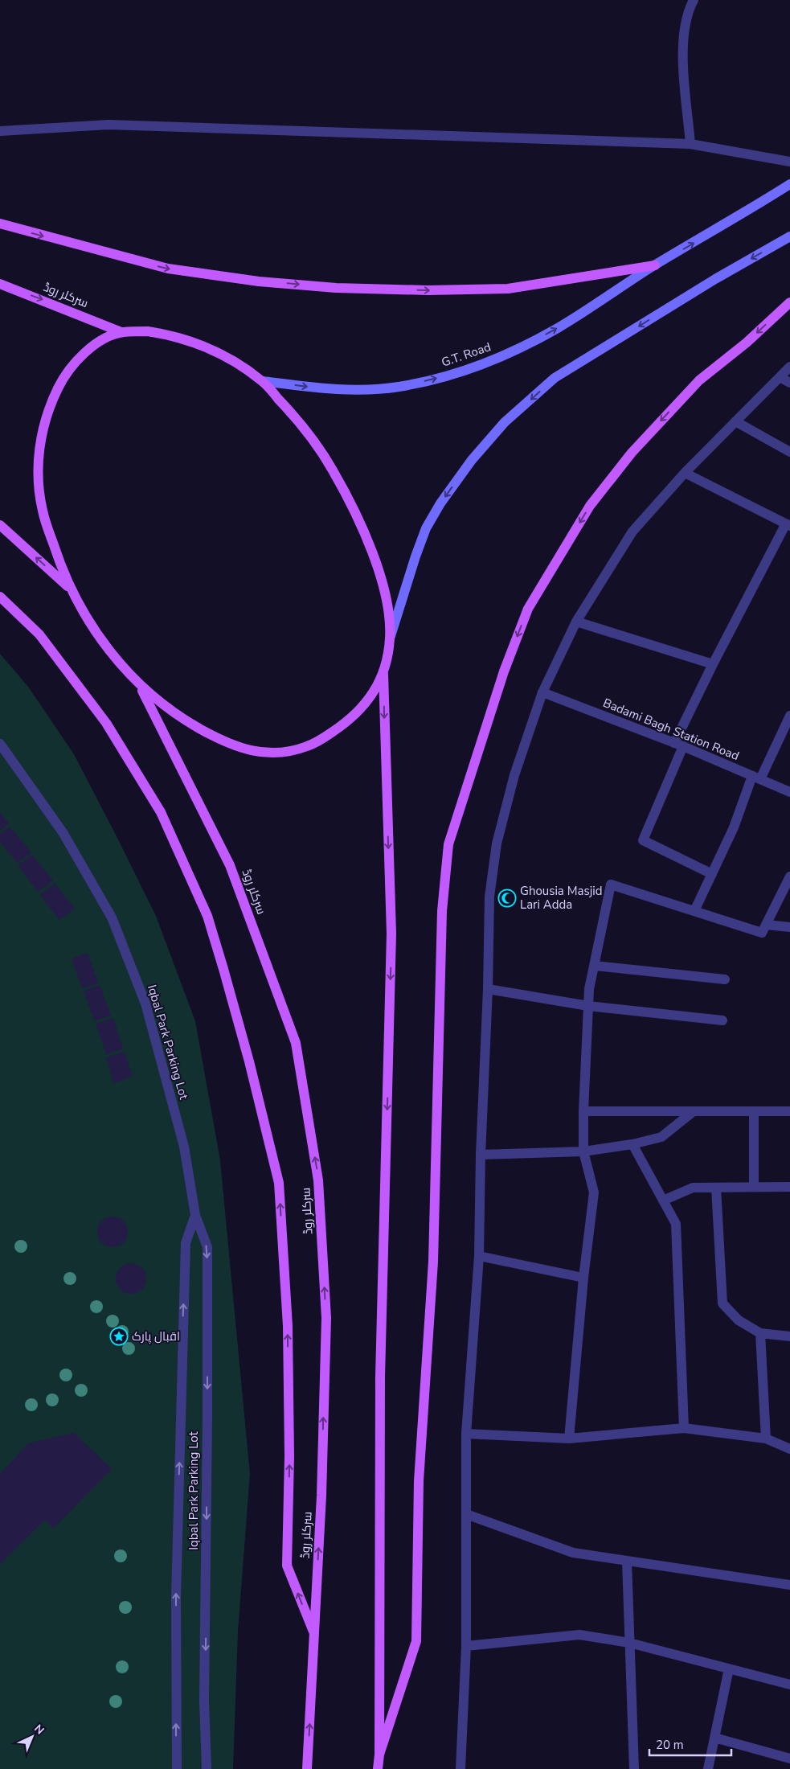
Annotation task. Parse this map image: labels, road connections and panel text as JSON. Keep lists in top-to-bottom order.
{
  "streets": {
    "main road": ["سرکلر روڈ", "G.T. Road"],
    "street": ["Badami Bagh Station Road", "Iqbal Park Parking Lot"]
  },
  "places": {
    "mosque": ["Ghousia Masjid Lari Adda"],
    "place": ["اقبال پارک"]
  },
  "scale_bar": "20 m",
  "north": "top right"
}
